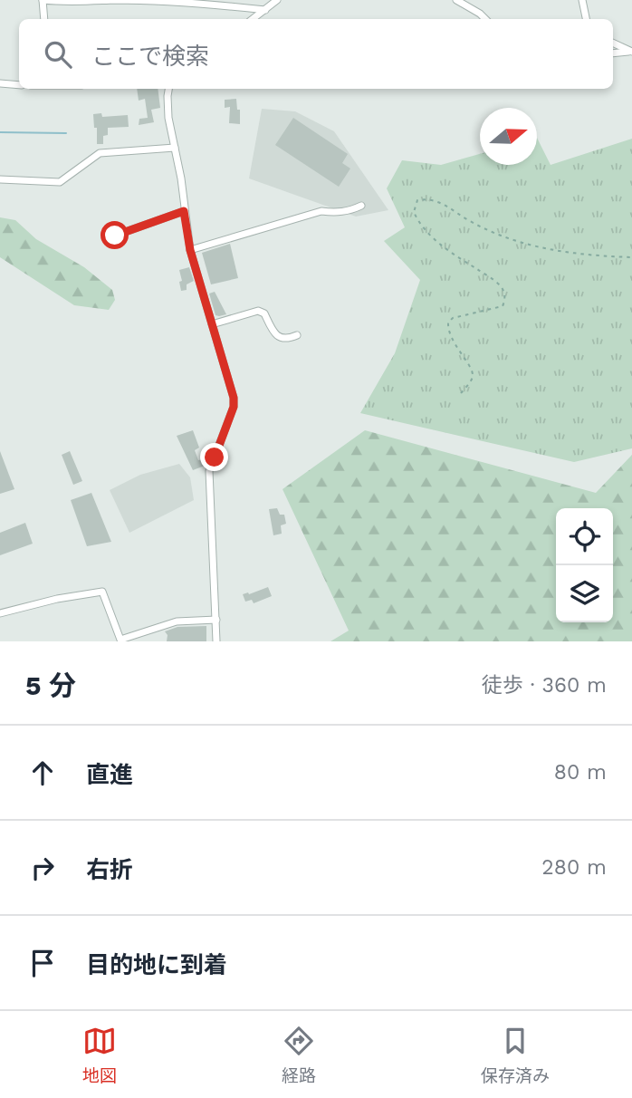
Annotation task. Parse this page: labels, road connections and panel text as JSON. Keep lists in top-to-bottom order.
{
  "north": "right",
  "page": {
    "search": "ここで検索",
    "heading": ["5 分", "徒歩 · 360 m"],
    "list": [
      ["直進", "80 m"],
      ["右折", "280 m"],
      "目的地に到着"
    ],
    "nav": ["地図", "経路", "保存済み"]
  }
}
